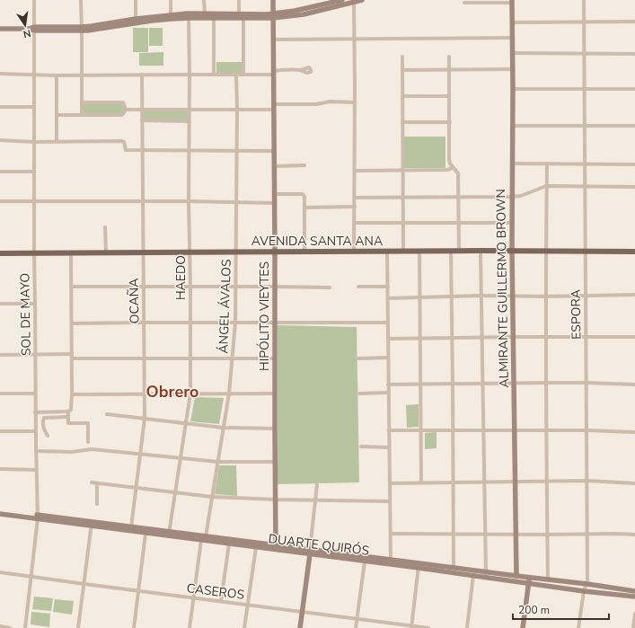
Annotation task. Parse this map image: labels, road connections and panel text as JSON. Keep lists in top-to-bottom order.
{
  "streets": {
    "main road": [
      "AVENIDA SANTA ANA",
      "ALMIRANTE GUILLERMO BROWN",
      "HIPÓLITO VIEYTES",
      "DUARTE QUIRÓS"
    ],
    "street": [
      "HAEDO",
      "OCAÑA",
      "ÁNGEL ÁVALOS",
      "SOL DE MAYO",
      "ESPORA",
      "CASEROS"
    ]
  },
  "crossings": [
    ["AVENIDA SANTA ANA", "HAEDO"],
    ["AVENIDA SANTA ANA", "ALMIRANTE GUILLERMO BROWN"],
    ["AVENIDA SANTA ANA", "OCAÑA"],
    ["AVENIDA SANTA ANA", "ÁNGEL ÁVALOS"],
    ["AVENIDA SANTA ANA", "SOL DE MAYO"],
    ["AVENIDA SANTA ANA", "ESPORA"],
    ["AVENIDA SANTA ANA", "HIPÓLITO VIEYTES"],
    ["HAEDO", "DUARTE QUIRÓS"],
    ["ALMIRANTE GUILLERMO BROWN", "DUARTE QUIRÓS"],
    ["OCAÑA", "DUARTE QUIRÓS"],
    ["ÁNGEL ÁVALOS", "DUARTE QUIRÓS"],
    ["SOL DE MAYO", "DUARTE QUIRÓS"],
    ["SOL DE MAYO", "CASEROS"],
    ["ESPORA", "DUARTE QUIRÓS"],
    ["HIPÓLITO VIEYTES", "DUARTE QUIRÓS"]
  ],
  "districts": ["Obrero"],
  "scale_bar": "200 m",
  "north": "bottom"
}
